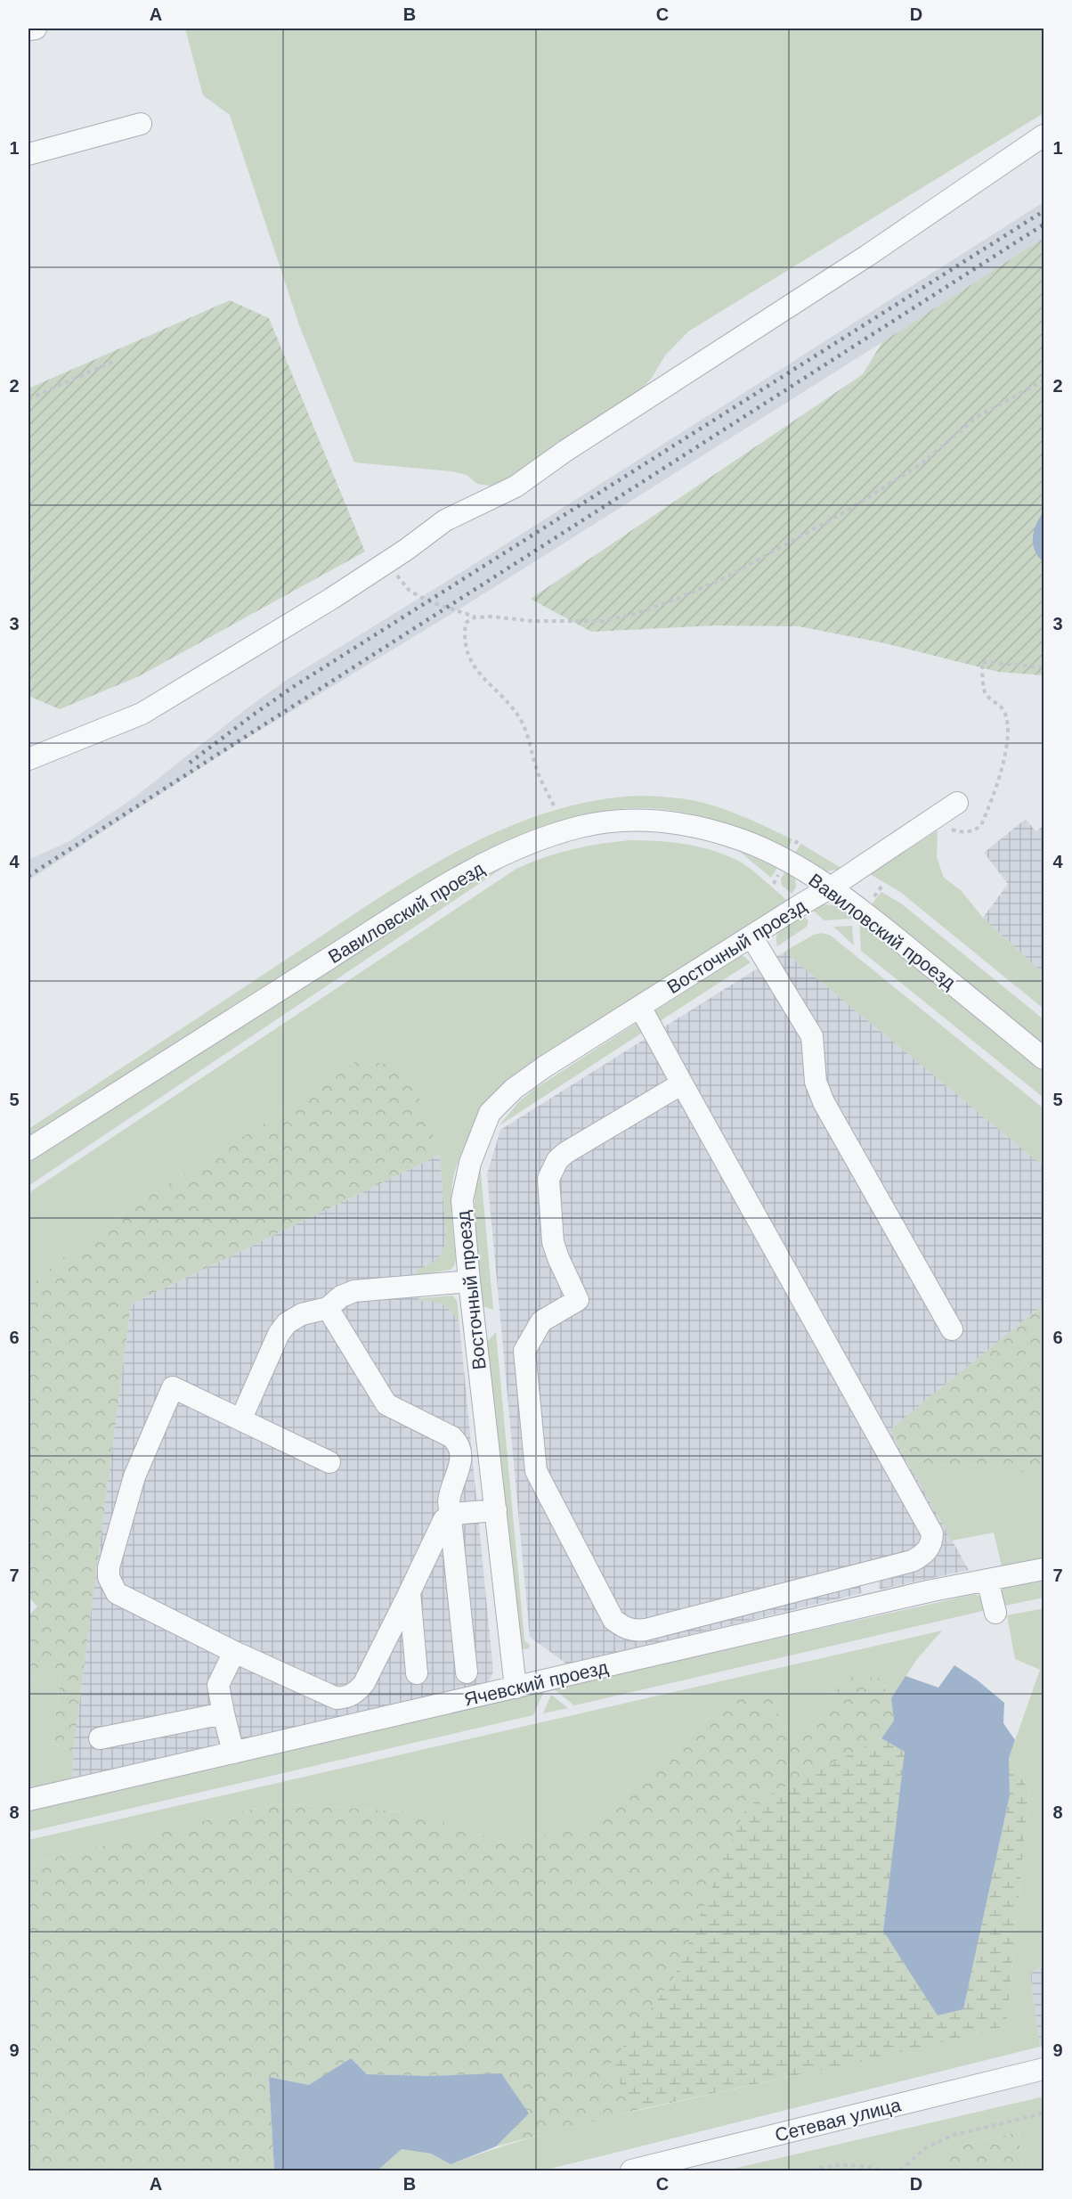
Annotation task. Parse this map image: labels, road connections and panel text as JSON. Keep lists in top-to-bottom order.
{
  "streets": {
    "street": [
      "Вавиловский проезд",
      "Восточный проезд",
      "Ячевский проезд",
      "Сетевая улица"
    ]
  },
  "crossings": [
    ["Вавиловский проезд", "Восточный проезд"],
    ["Восточный проезд", "Ячевский проезд"]
  ],
  "grid": {
    "columns": [
      "A",
      "B",
      "C",
      "D"
    ],
    "rows": [
      "1",
      "2",
      "3",
      "4",
      "5",
      "6",
      "7",
      "8",
      "9"
    ]
  }
}
